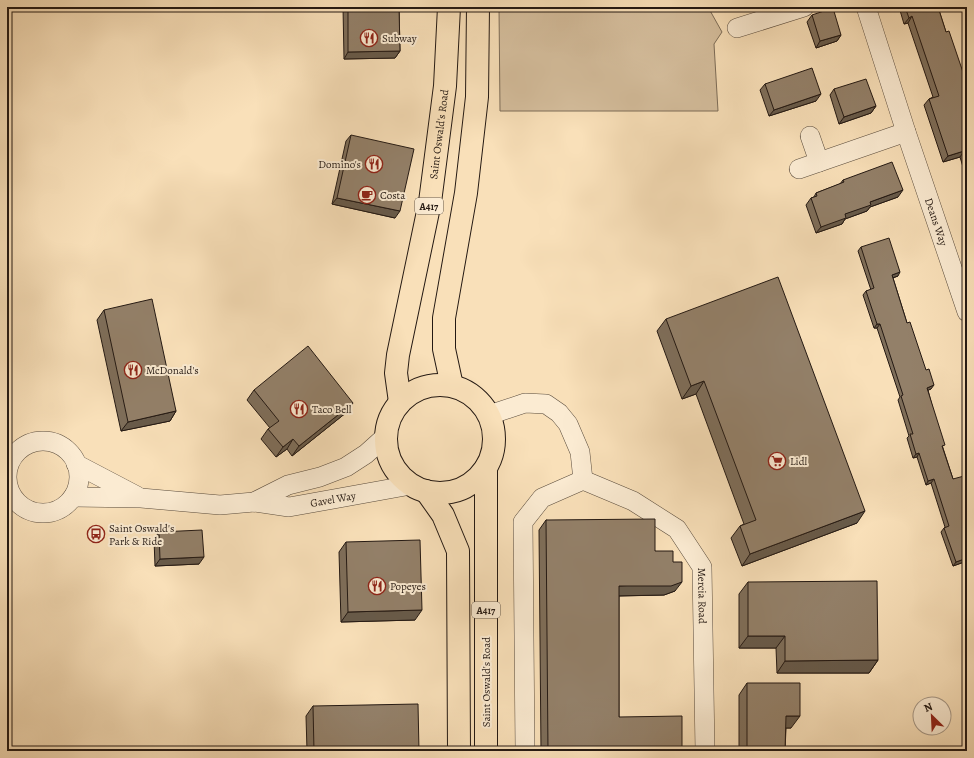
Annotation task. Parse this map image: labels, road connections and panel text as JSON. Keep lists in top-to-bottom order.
{
  "streets": {
    "main road": ["Saint Oswald's Road", "A417"],
    "street": ["Deans Way", "Gavel Way", "Mercia Road"]
  },
  "crossings": [
    ["Saint Oswald's Road", "A417"],
    ["Saint Oswald's Road", "Gavel Way"],
    ["A417", "Gavel Way"]
  ],
  "places": {
    "restaurant": [
      "Subway",
      "Domino's",
      "McDonald's",
      "Taco Bell",
      "Popeyes"
    ],
    "cafe": ["Costa"],
    "supermarket": ["Lidl"],
    "bus stop": ["Saint Oswald's Park & Ride"]
  },
  "north": "top left"
}
